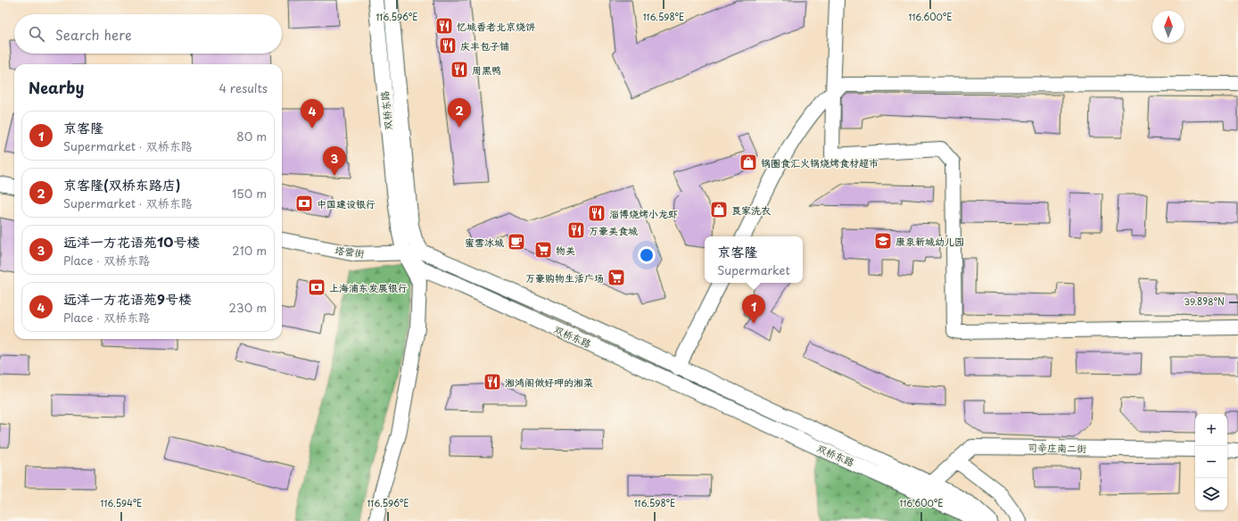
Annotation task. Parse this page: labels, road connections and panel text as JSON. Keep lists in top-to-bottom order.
{
  "streets": {
    "street": ["双桥东路", "塔营街", "司辛庄南二街"]
  },
  "crossings": [
    ["双桥东路", "塔营街"],
    ["双桥东路", "司辛庄南二街"]
  ],
  "places": {
    "restaurant": [
      "忆城香老北京烧饼",
      "庆丰包子铺",
      "周黑鸭",
      "淄博烧烤小龙虾",
      "万豪美食城",
      "湘鸿阁做好呷的湘菜"
    ],
    "shop": ["锅圈食汇火锅烧烤食材超市", "良家洗衣"],
    "bank": ["中国建设银行", "上海浦东发展银行"],
    "school or university": ["康泉新城幼儿园"],
    "cafe": ["蜜雪冰城"],
    "supermarket": ["物美", "万豪购物生活广场"]
  },
  "north": "top",
  "page": {
    "search": "Search here",
    "heading": ["Nearby", "4 results"],
    "pins": [
      "2",
      "4",
      "3",
      "1"
    ],
    "list": [
      {
        "mark": "1",
        "name": "京客隆",
        "note": "Supermarket · 双桥东路",
        "value": "80 m"
      },
      {
        "mark": "2",
        "name": "京客隆(双桥东路店)",
        "note": "Supermarket · 双桥东路",
        "value": "150 m"
      },
      {
        "mark": "3",
        "name": "远洋一方花语苑10号楼",
        "note": "Place · 双桥东路",
        "value": "210 m"
      },
      {
        "mark": "4",
        "name": "远洋一方花语苑9号楼",
        "note": "Place · 双桥东路",
        "value": "230 m"
      }
    ],
    "popup": ["京客隆", "Supermarket"],
    "map_buttons": ["+", "−"]
  },
  "coordinates": [
    "116.596°E",
    "116.598°E",
    "116.600°E",
    "39.898°N",
    "116.594°E"
  ]
}
